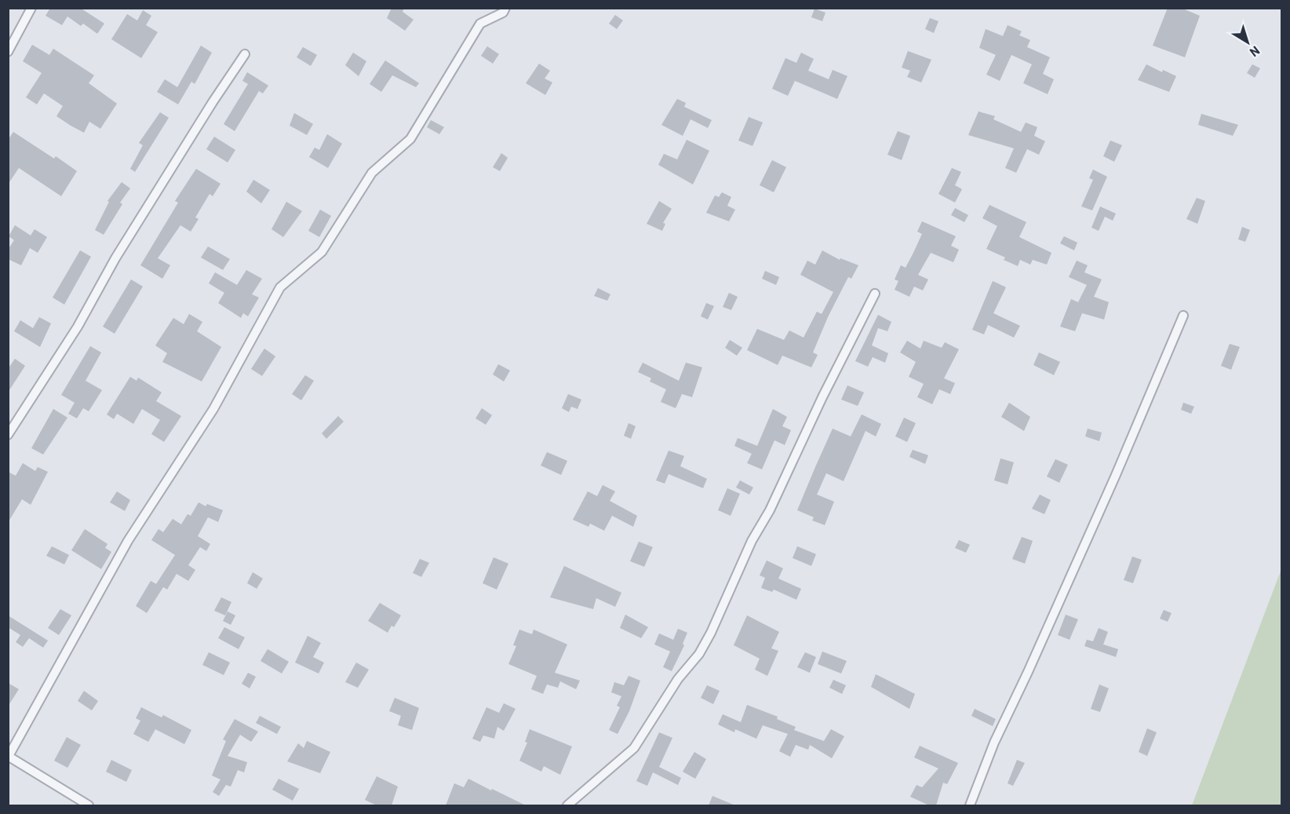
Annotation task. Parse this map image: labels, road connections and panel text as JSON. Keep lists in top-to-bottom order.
{
  "north": "bottom right"
}
